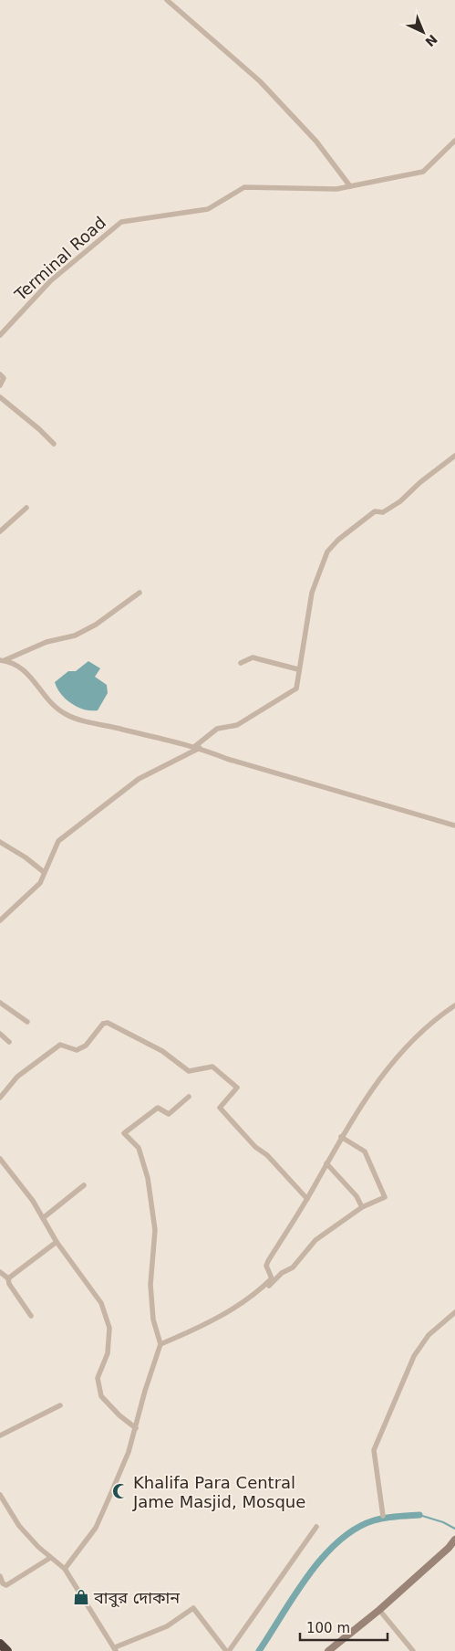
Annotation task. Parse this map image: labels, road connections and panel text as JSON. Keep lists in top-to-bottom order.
{
  "streets": {
    "street": ["Terminal Road"]
  },
  "places": {
    "mosque": ["Khalifa Para Central Jame Masjid, Mosque"],
    "shop": ["বাবুর দোকান"]
  },
  "scale_bar": "100 m",
  "north": "bottom right"
}
